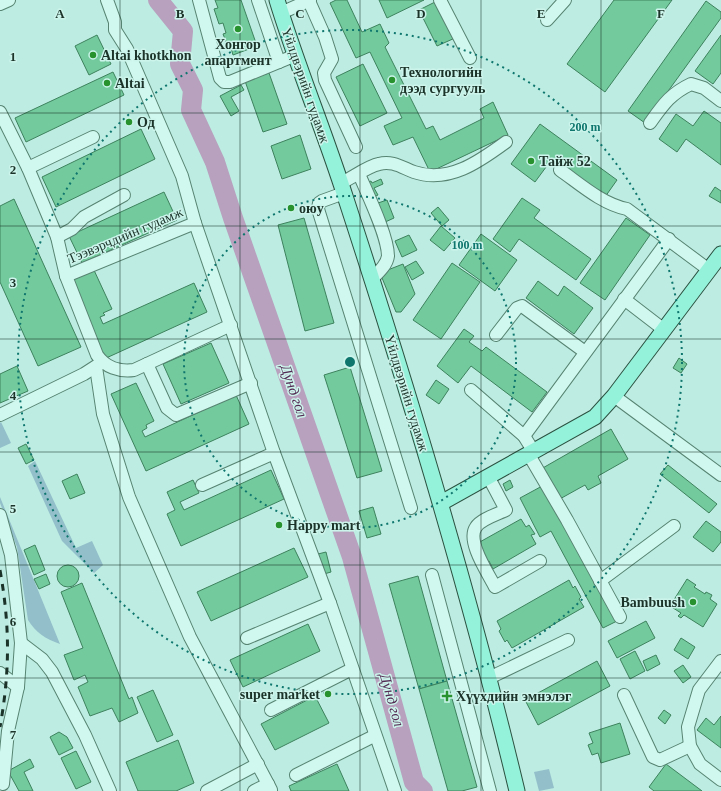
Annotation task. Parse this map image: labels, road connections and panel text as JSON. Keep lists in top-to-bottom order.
{
  "streets": {
    "main road": ["Yйлдвэрийн гудамж"],
    "street": ["Тээвэрчдийн гудамж"]
  },
  "water": ["Дунд гол"],
  "places": {
    "other": [
      "Хонгор апартмент",
      "Altai khotkhon",
      "Технологийн дээд сургууль",
      "Altai",
      "Од",
      "Тайж 52",
      "оюу",
      "Happy mart",
      "Bambuush",
      "super market"
    ],
    "health": ["Хүүхдийн эмнэлэг"]
  },
  "grid": {
    "columns": [
      "A",
      "B",
      "C",
      "D",
      "E",
      "F"
    ],
    "rows": [
      "1",
      "2",
      "3",
      "4",
      "5",
      "6",
      "7"
    ]
  },
  "rings": ["200 m", "100 m"]
}
